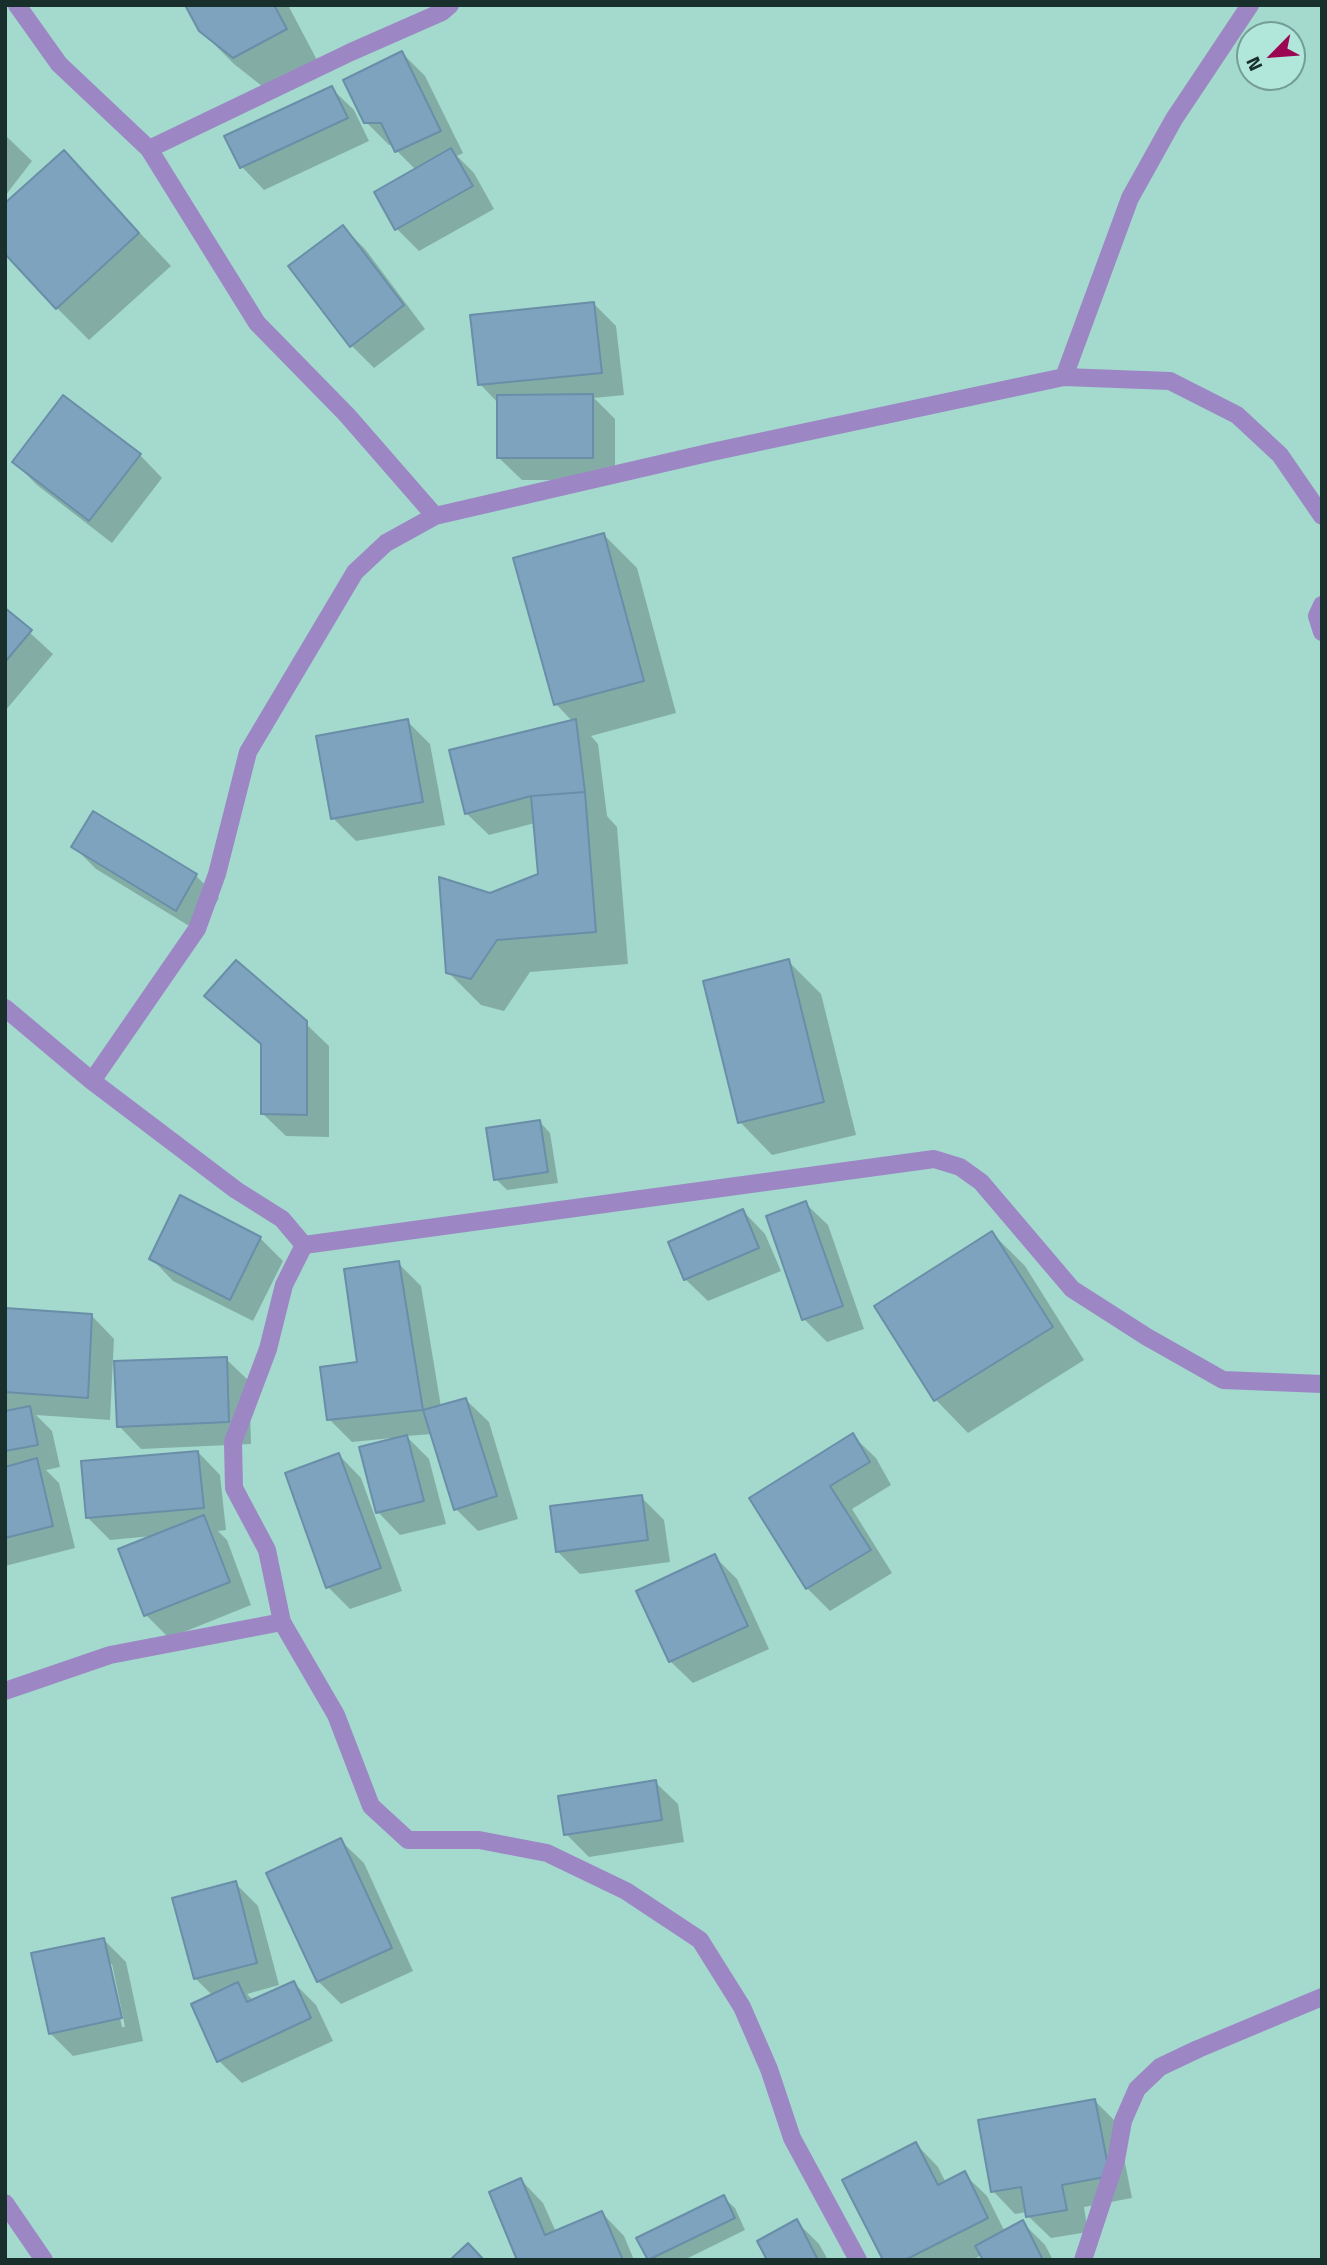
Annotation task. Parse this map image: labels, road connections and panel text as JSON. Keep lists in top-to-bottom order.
{
  "north": "bottom left"
}
